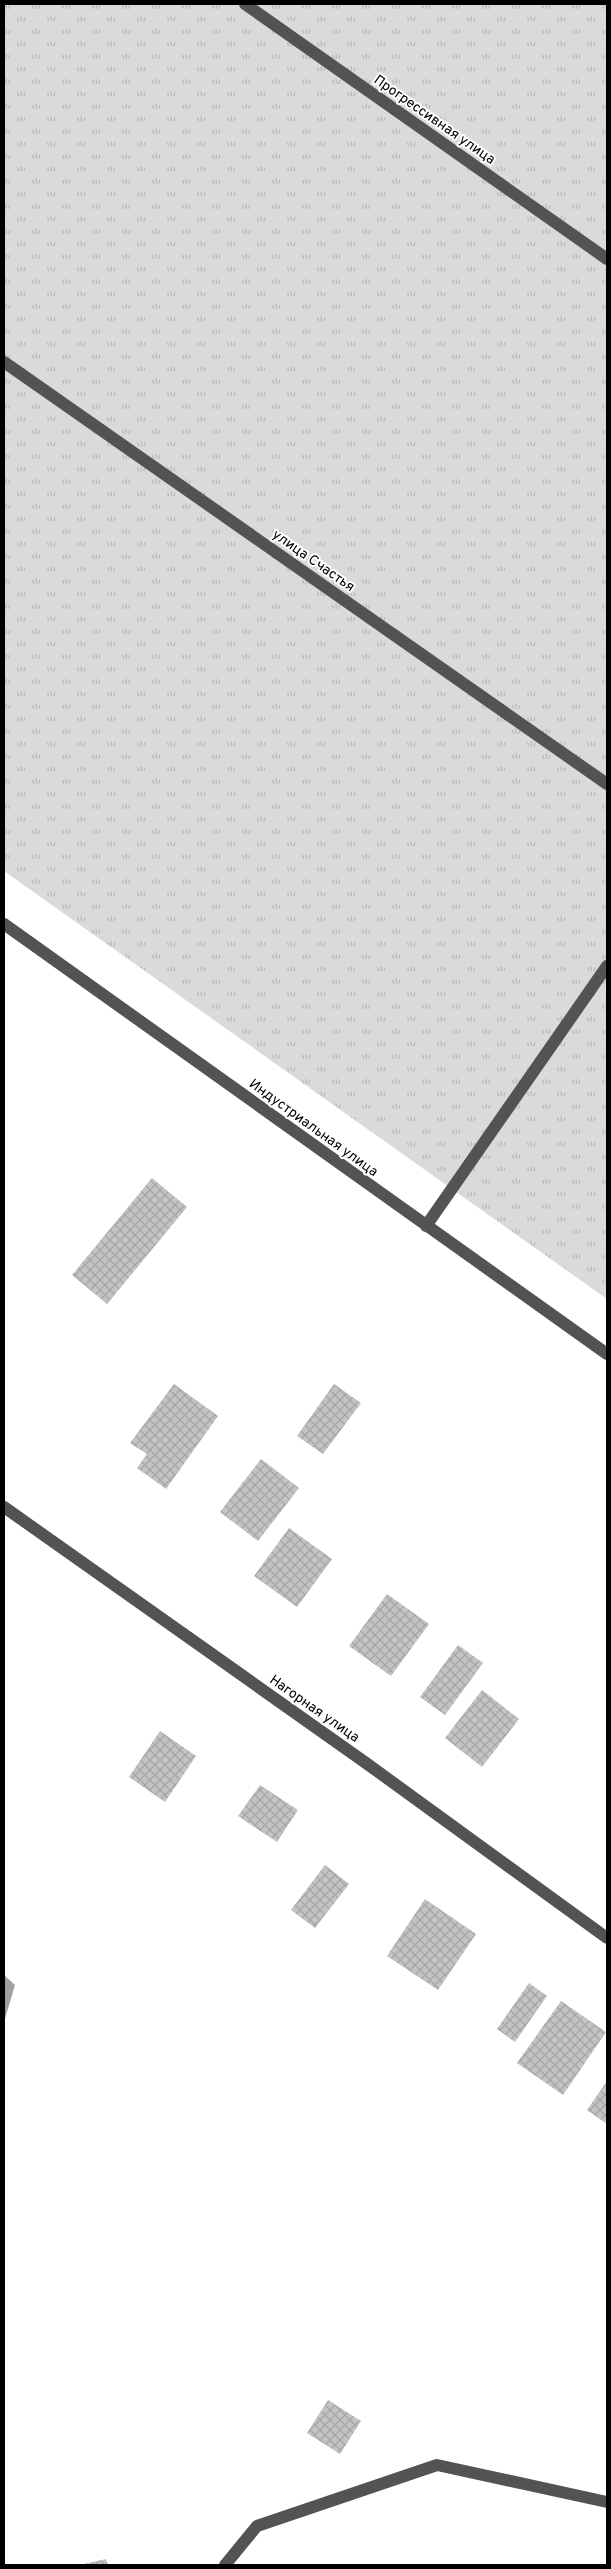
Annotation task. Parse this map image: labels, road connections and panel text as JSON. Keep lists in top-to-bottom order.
{
  "streets": {
    "street": [
      "Прогрессивная улица",
      "улица Счастья",
      "Индустриальная улица",
      "Нагорная улица"
    ]
  }
}
